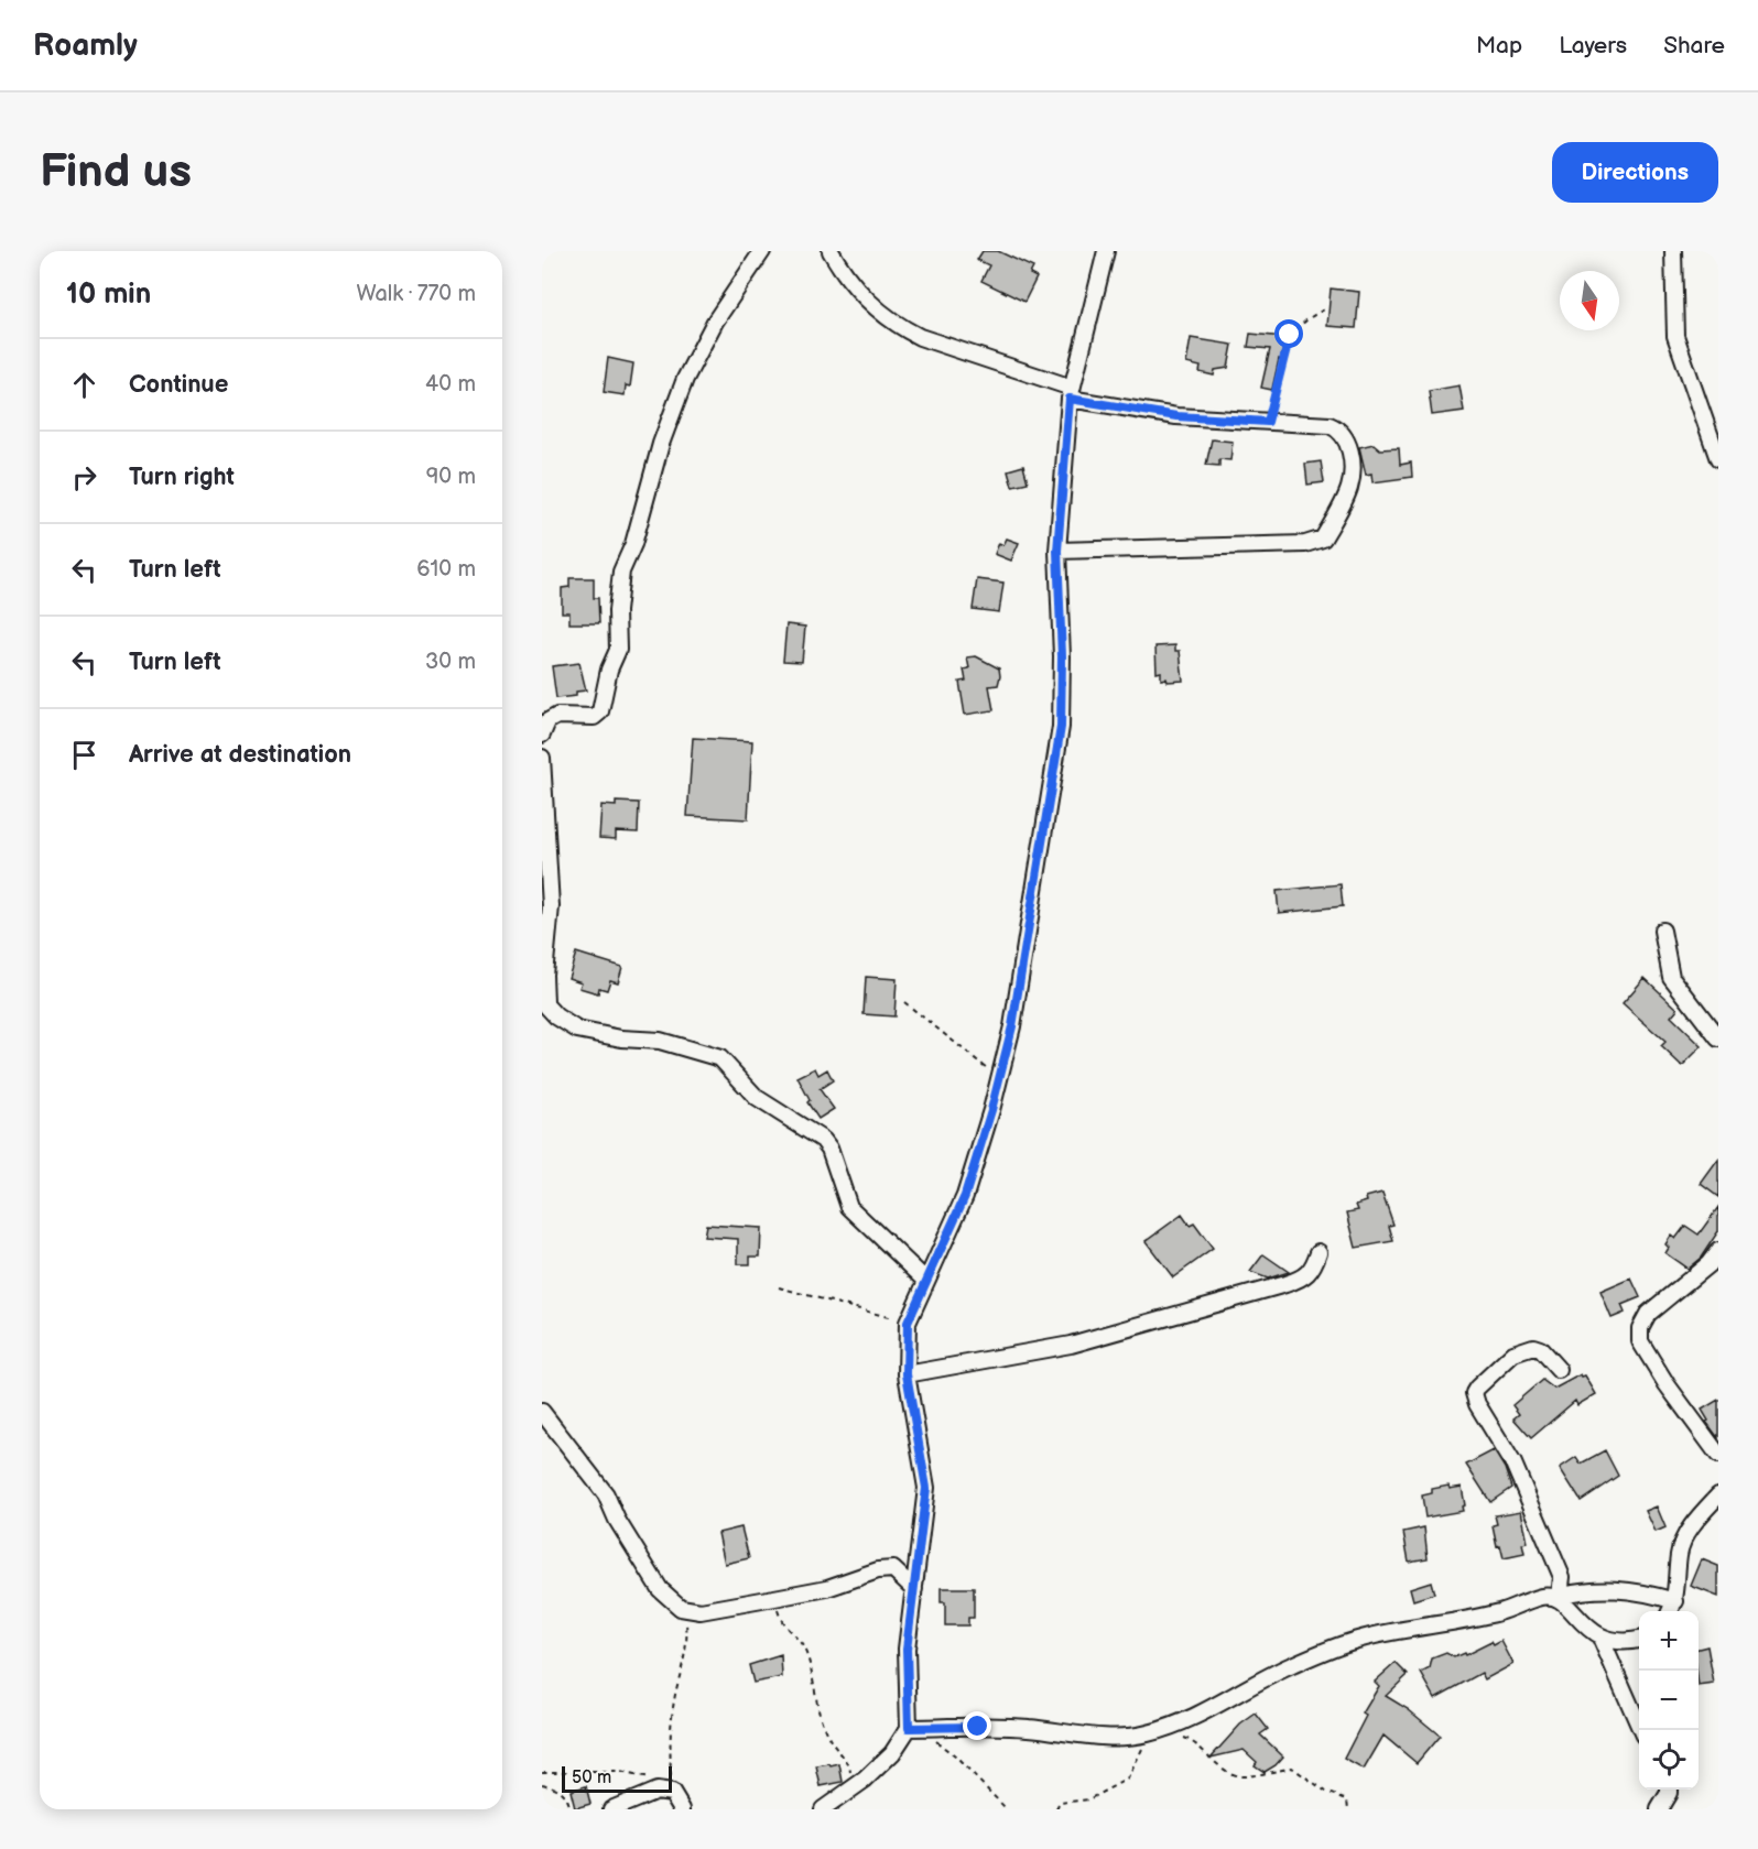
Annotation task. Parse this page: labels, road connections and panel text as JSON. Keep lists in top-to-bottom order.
{
  "scale_bar": "50 m",
  "north": "bottom",
  "page": {
    "header": "Roamly",
    "nav": ["Map", "Layers", "Share"],
    "buttons": "Directions",
    "title": "Find us",
    "heading": ["10 min", "Walk · 770 m"],
    "list": [
      ["Continue", "40 m"],
      ["Turn right", "90 m"],
      ["Turn left", "610 m"],
      ["Turn left", "30 m"],
      "Arrive at destination"
    ],
    "map_buttons": ["+", "−"],
    "scale": "50 m"
  }
}
